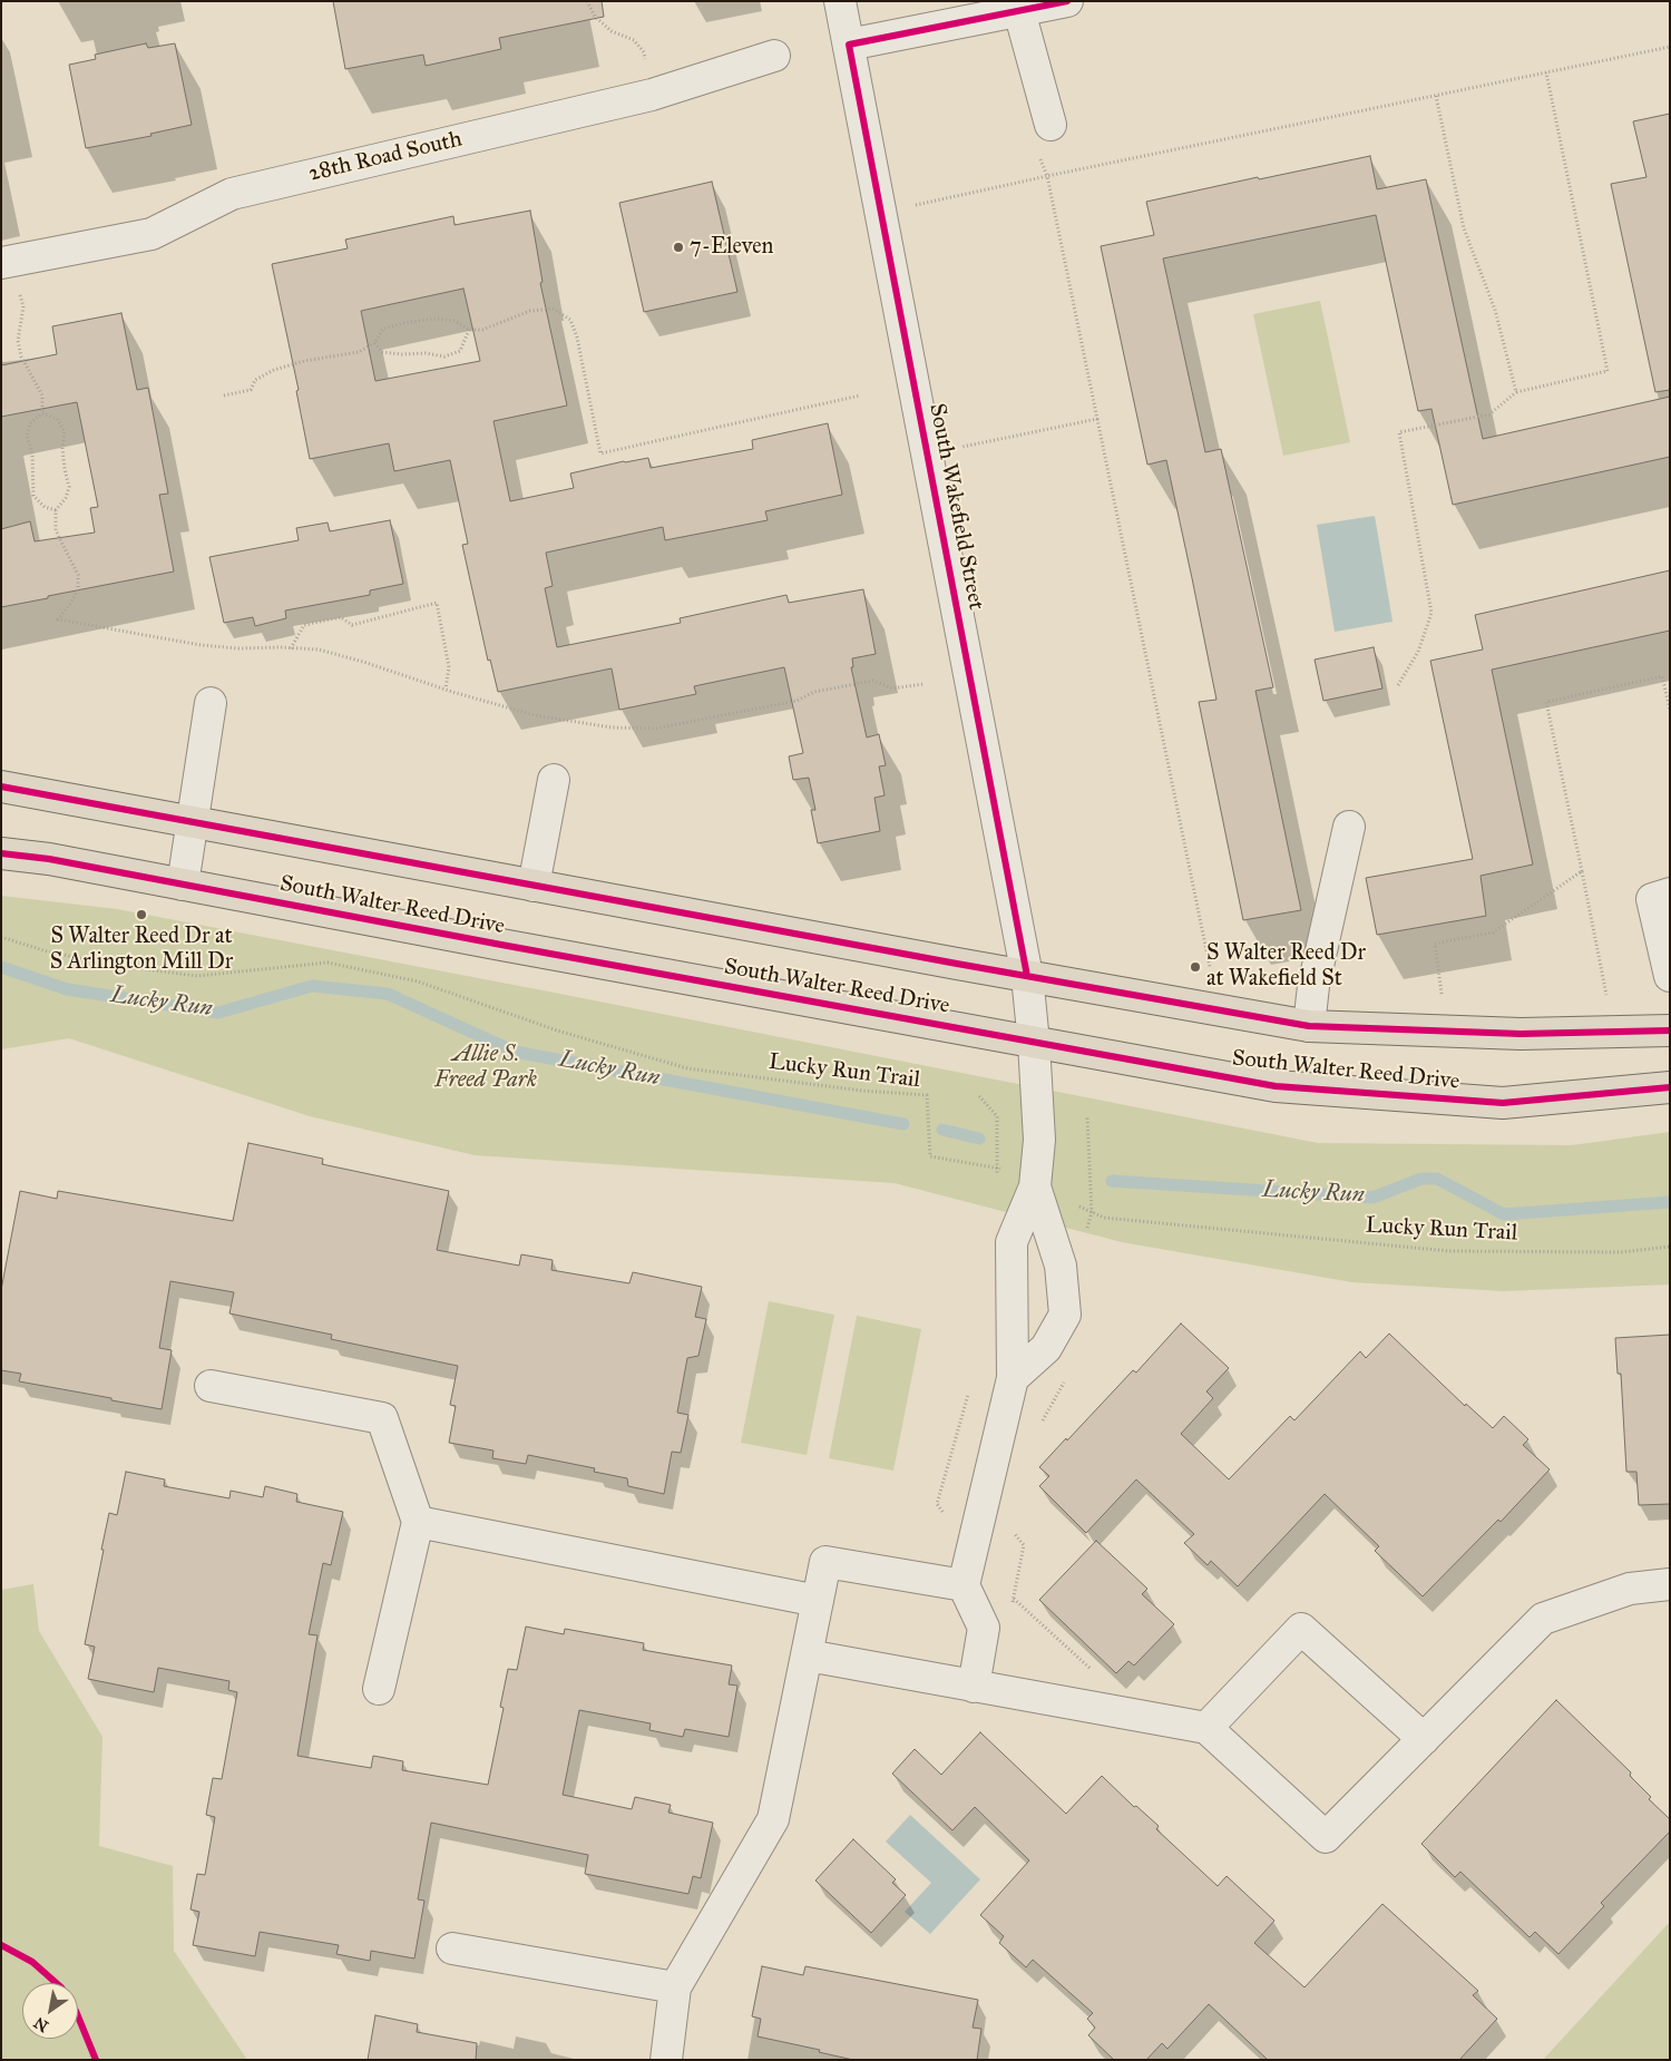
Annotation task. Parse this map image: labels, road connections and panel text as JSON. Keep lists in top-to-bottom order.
{
  "streets": {
    "main road": ["South Walter Reed Drive"],
    "street": ["28th Road South", "South Wakefield Street"],
    "path": ["Lucky Run Trail"]
  },
  "crossings": [
    ["South Wakefield Street", "South Walter Reed Drive"],
    ["South Wakefield Street", "Lucky Run Trail"]
  ],
  "water": ["Lucky Run"],
  "parks": ["Allie S. Freed Park"],
  "places": ["7-Eleven", "S Walter Reed Dr at S Arlington Mill Dr", "S Walter Reed Dr at Wakefield St"],
  "north": "bottom left"
}
